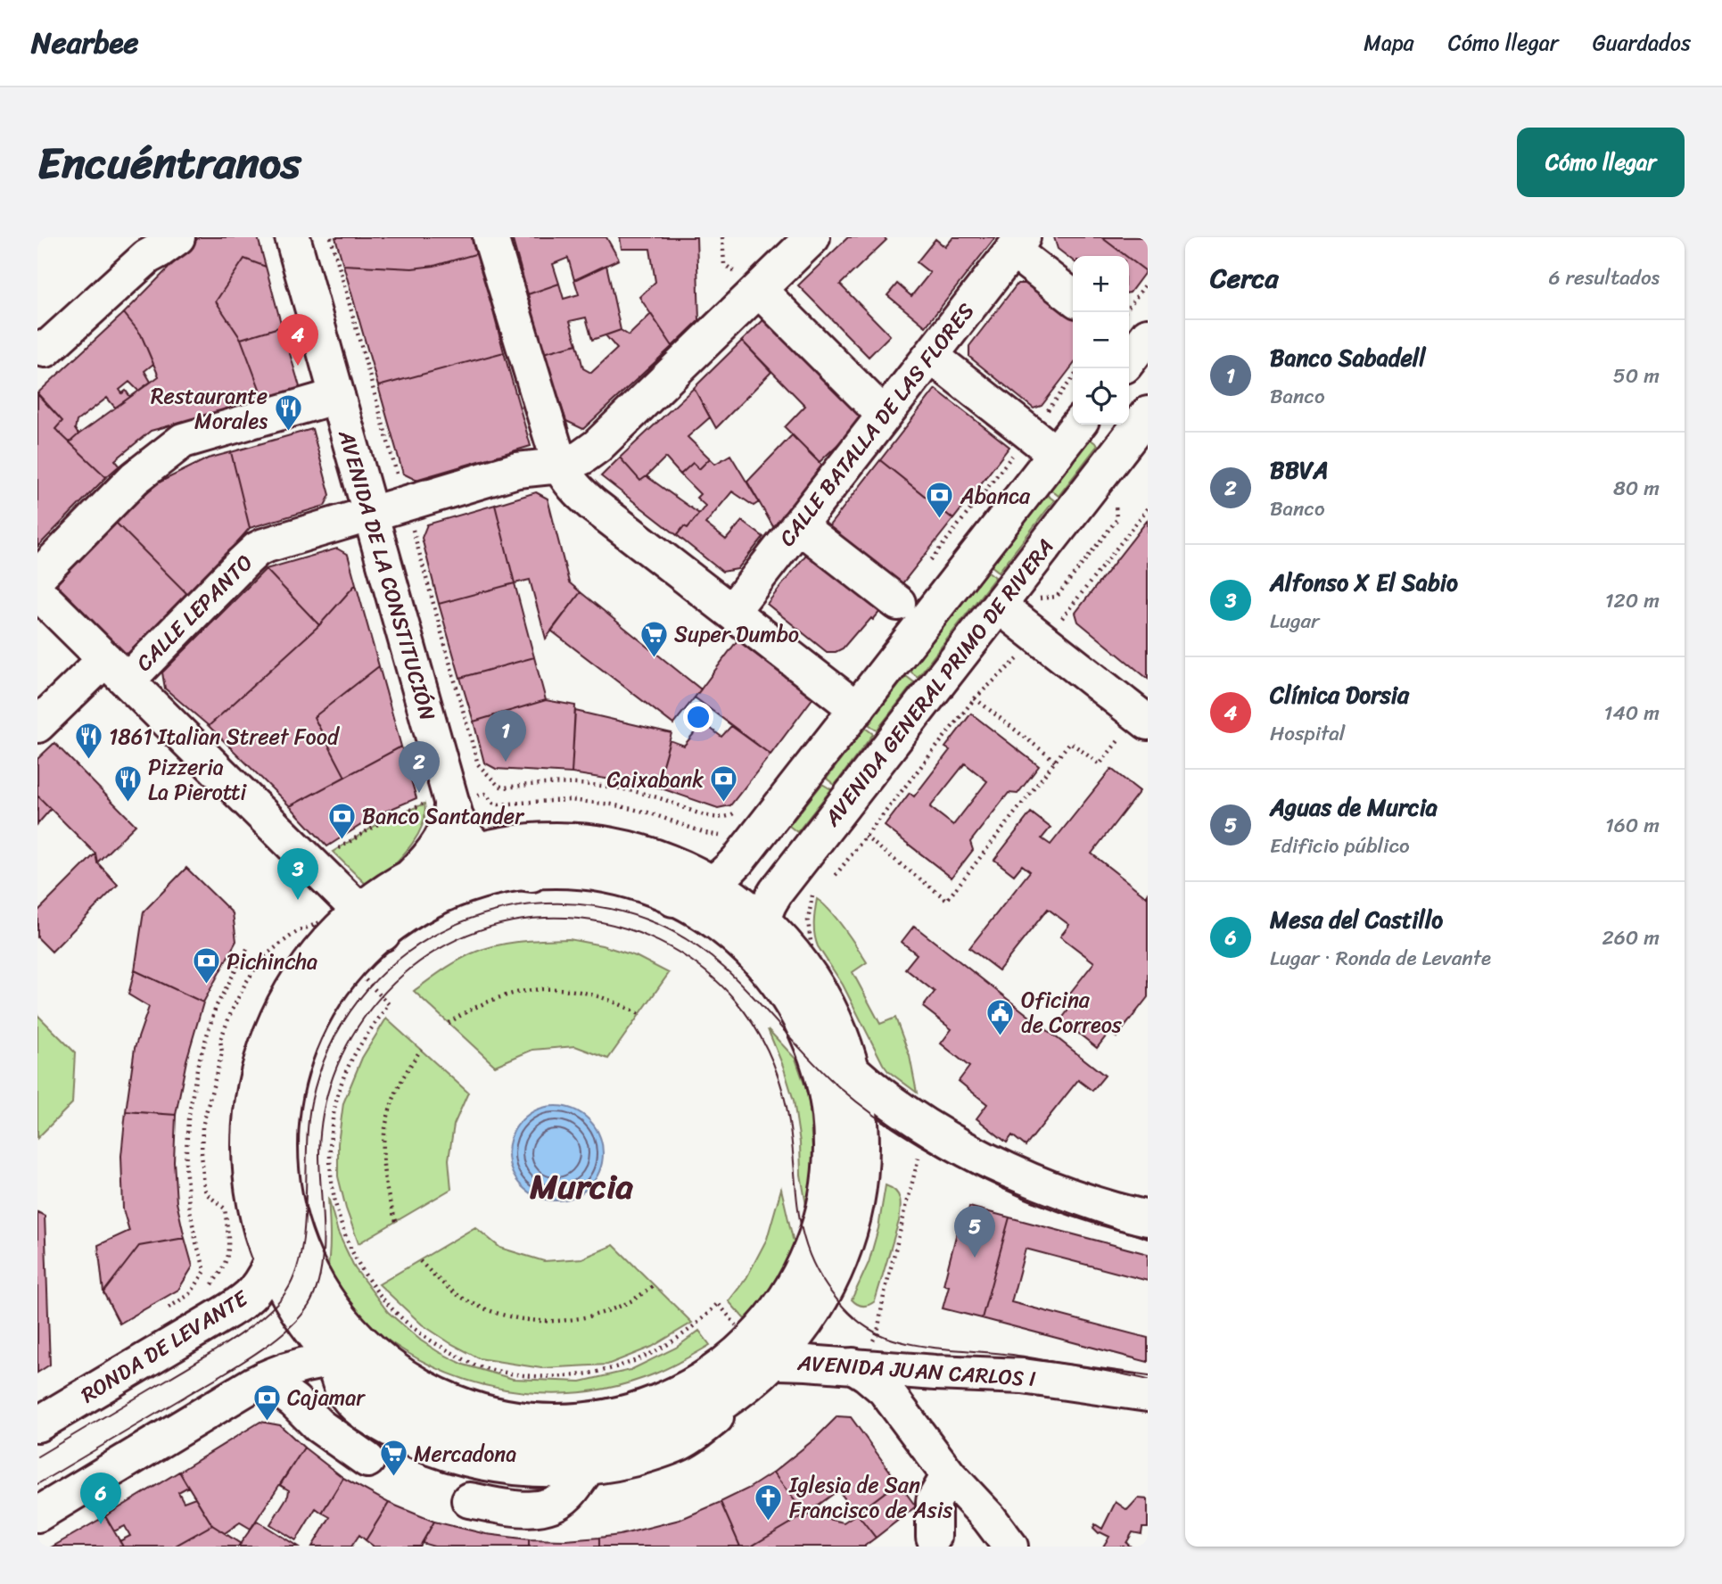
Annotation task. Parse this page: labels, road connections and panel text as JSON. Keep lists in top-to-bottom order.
{
  "streets": {
    "main road": [
      "CALLE BATALLA DE LAS FLORES",
      "AVENIDA DE LA CONSTITUCIÓN",
      "CALLE LEPANTO",
      "AVENIDA GENERAL PRIMO DE RIVERA",
      "RONDA DE LEVANTE",
      "AVENIDA JUAN CARLOS I"
    ]
  },
  "crossings": [
    ["AVENIDA DE LA CONSTITUCIÓN", "CALLE LEPANTO"]
  ],
  "districts": ["Murcia"],
  "places": {
    "restaurant": ["Restaurante Morales", "1861 Italian Street Food", "Pizzeria La Pierotti"],
    "bank": [
      "Abanca",
      "Caixabank",
      "Banco Santander",
      "Pichincha",
      "Cajamar"
    ],
    "supermarket": ["Super Dumbo", "Mercadona"],
    "public building": ["Oficina de Correos"],
    "church": ["Iglesia de San Francisco de Asis"]
  },
  "page": {
    "header": "Nearbee",
    "nav": ["Mapa", "Cómo llegar", "Guardados"],
    "title": "Encuéntranos",
    "buttons": "Cómo llegar",
    "heading": ["Cerca", "6 resultados"],
    "map_buttons": ["+", "−"],
    "pins": [
      "4",
      "1",
      "2",
      "3",
      "5",
      "6"
    ],
    "list": [
      {
        "mark": "1",
        "name": "Banco Sabadell",
        "note": "Banco",
        "value": "50 m"
      },
      {
        "mark": "2",
        "name": "BBVA",
        "note": "Banco",
        "value": "80 m"
      },
      {
        "mark": "3",
        "name": "Alfonso X El Sabio",
        "note": "Lugar",
        "value": "120 m"
      },
      {
        "mark": "4",
        "name": "Clínica Dorsia",
        "note": "Hospital",
        "value": "140 m"
      },
      {
        "mark": "5",
        "name": "Aguas de Murcia",
        "note": "Edificio público",
        "value": "160 m"
      },
      {
        "mark": "6",
        "name": "Mesa del Castillo",
        "note": "Lugar · Ronda de Levante",
        "value": "260 m"
      }
    ]
  }
}
